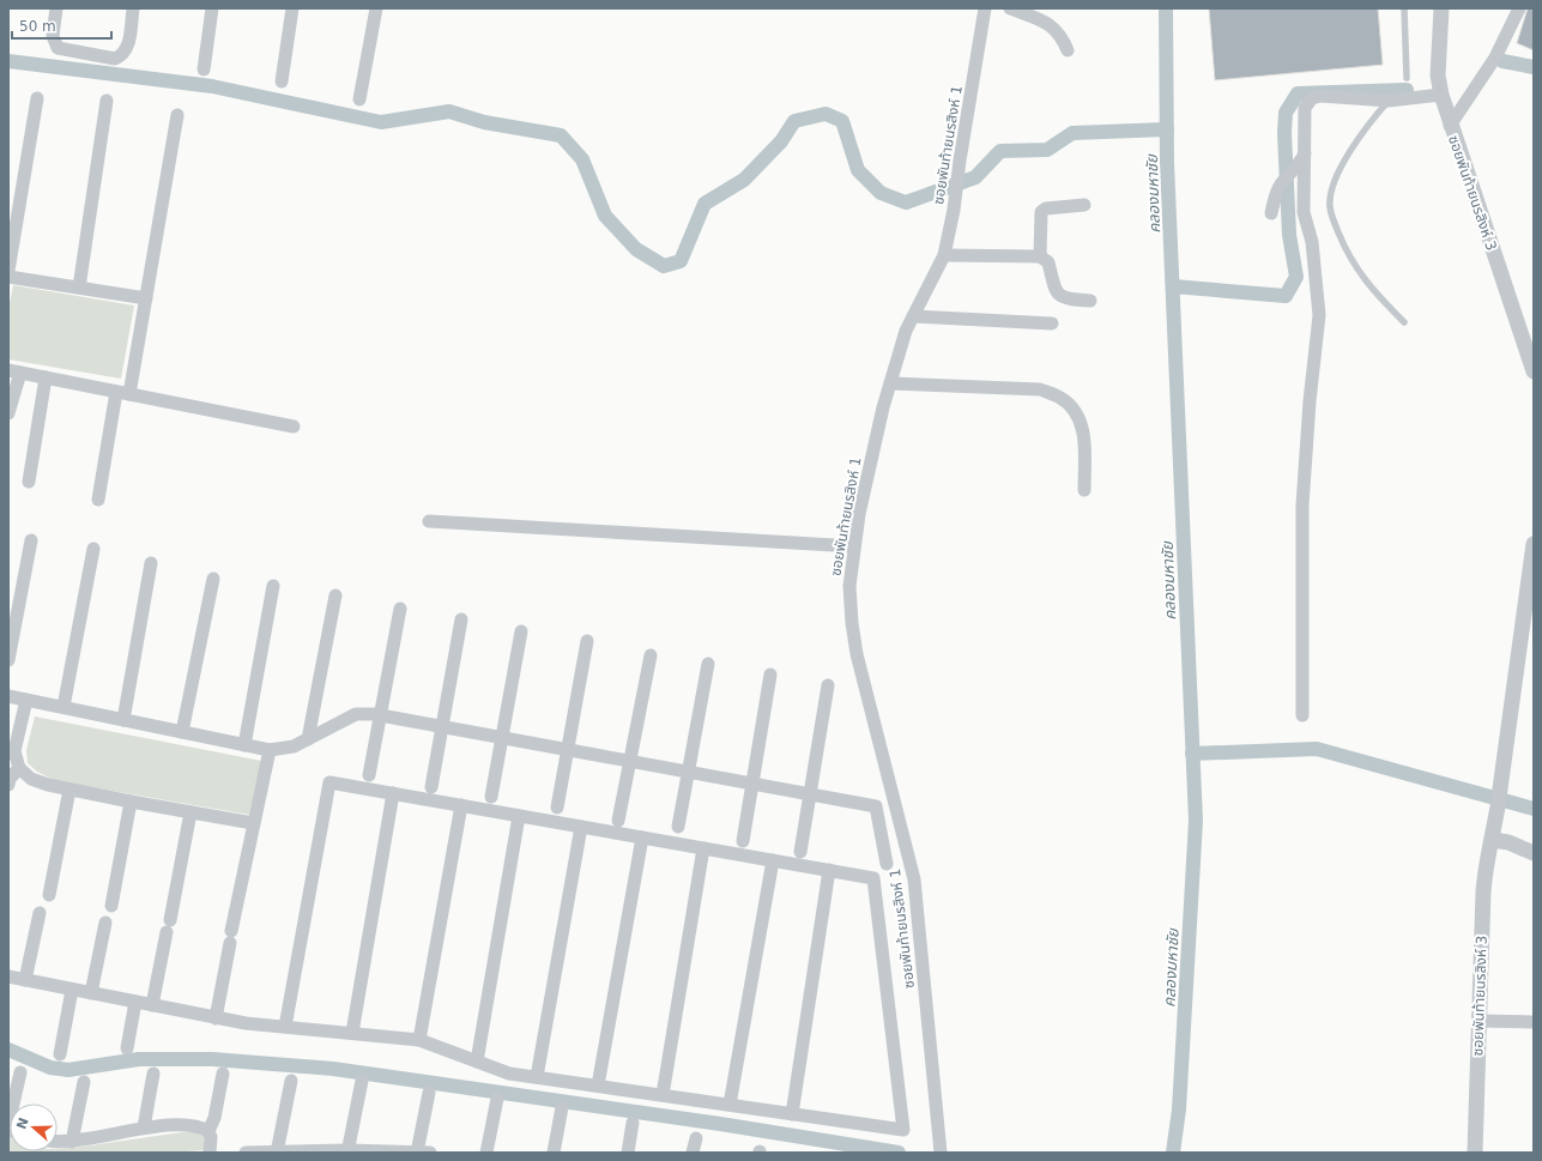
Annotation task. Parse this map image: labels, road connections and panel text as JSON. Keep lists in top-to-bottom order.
{
  "streets": {
    "street": ["ซอยพันท้ายนรสิงห์ 1", "ซอยพันท้ายนรสิงห์ 3"]
  },
  "water": ["คลองมหาชัย"],
  "scale_bar": "50 m",
  "north": "left"
}
